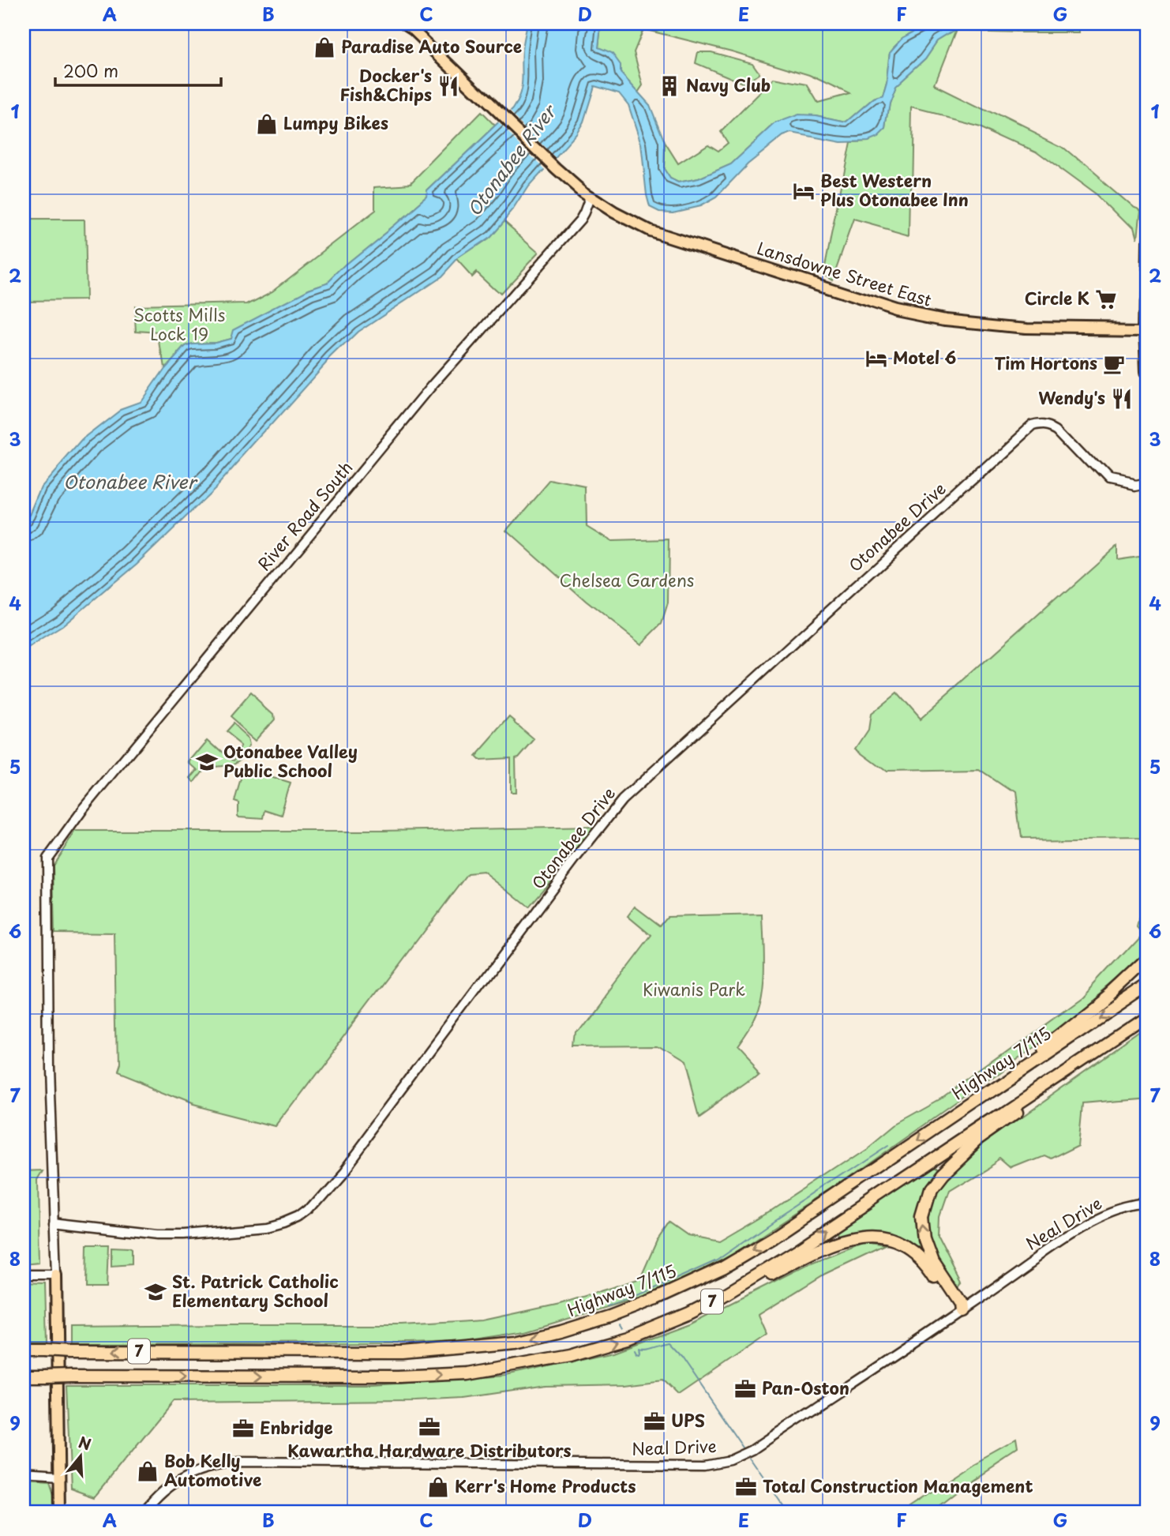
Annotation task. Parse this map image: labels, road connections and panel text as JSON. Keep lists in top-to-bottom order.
{
  "streets": {
    "highway": ["Highway 7/115", "7"],
    "main road": ["Lansdowne Street East"],
    "street": ["River Road South", "Otonabee Drive", "Neal Drive"]
  },
  "crossings": [
    ["Lansdowne Street East", "River Road South"],
    ["River Road South", "Otonabee Drive"]
  ],
  "water": ["Otonabee River"],
  "parks": ["Scotts Mills Lock 19", "Chelsea Gardens", "Kiwanis Park"],
  "places": {
    "shop": [
      "Paradise Auto Source",
      "Lumpy Bikes",
      "Bob Kelly Automotive",
      "Kerr's Home Products"
    ],
    "restaurant": ["Docker's Fish&Chips", "Wendy's"],
    "building": ["Navy Club"],
    "hotel": ["Best Western Plus Otonabee Inn", "Motel 6"],
    "supermarket": ["Circle K"],
    "cafe": ["Tim Hortons"],
    "school or university": ["Otonabee Valley Public School", "St. Patrick Catholic Elementary School"],
    "office": [
      "Pan-Oston",
      "UPS",
      "Kawartha Hardware Distributors",
      "Enbridge",
      "Total Construction Management"
    ]
  },
  "scale_bar": "200 m",
  "north": "top",
  "grid": {
    "columns": [
      "A",
      "B",
      "C",
      "D",
      "E",
      "F",
      "G"
    ],
    "rows": [
      "1",
      "2",
      "3",
      "4",
      "5",
      "6",
      "7",
      "8",
      "9"
    ]
  }
}
